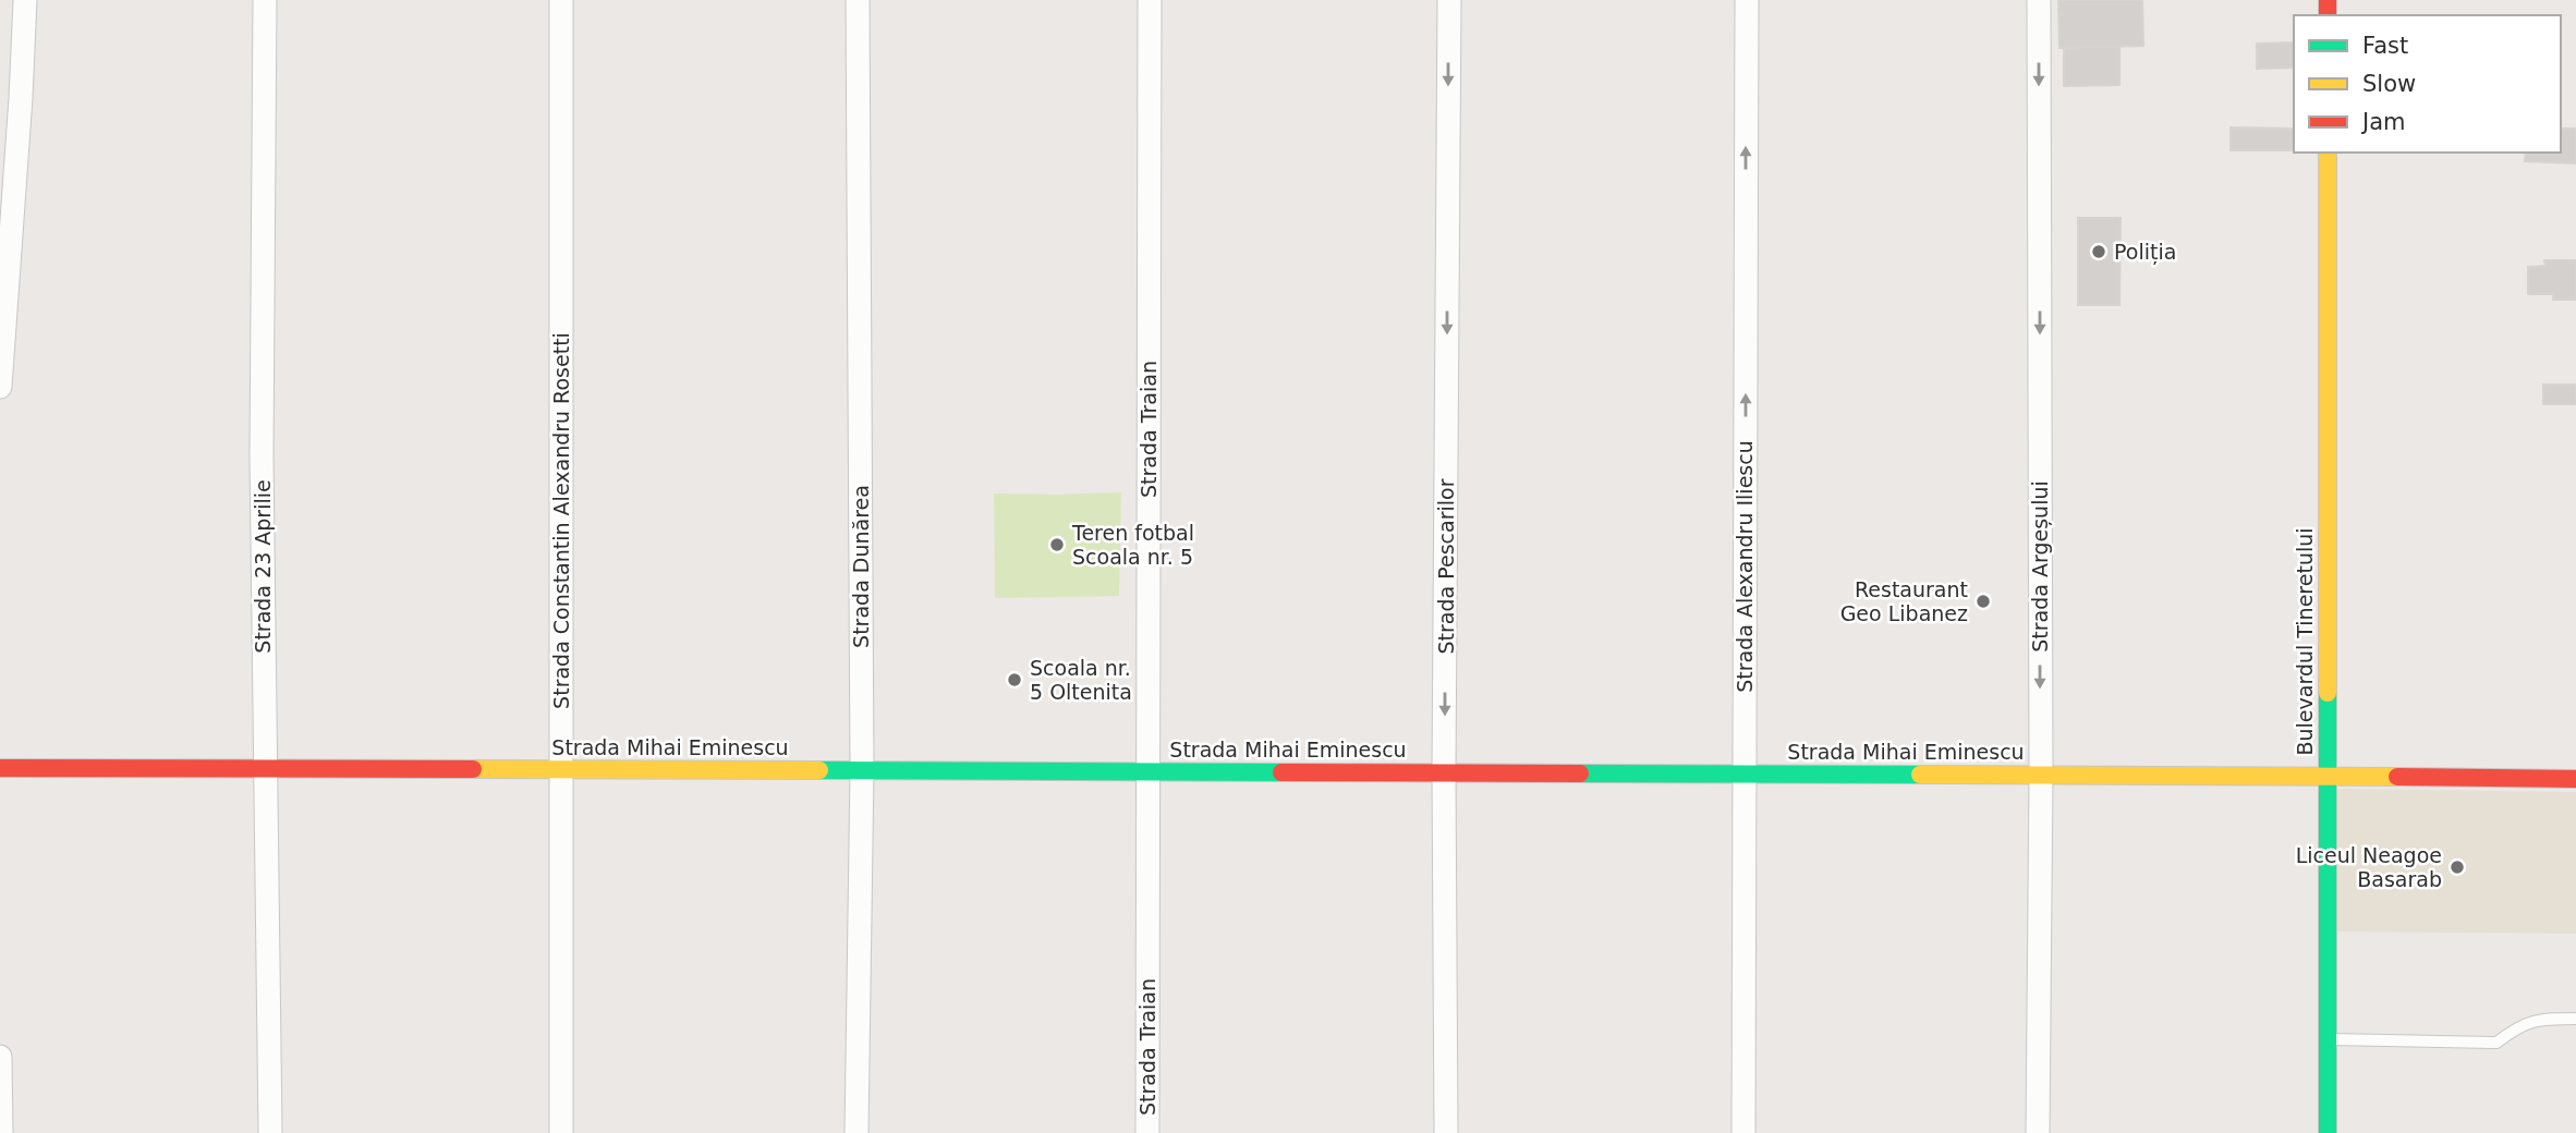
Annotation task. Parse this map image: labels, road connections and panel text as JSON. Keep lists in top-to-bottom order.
{
  "streets": {
    "street": [
      "Strada Traian",
      "Strada Constantin Alexandru Rosetti",
      "Strada 23 Aprilie",
      "Strada Dunărea",
      "Strada Pescarilor",
      "Strada Alexandru Iliescu",
      "Strada Argeșului",
      "Bulevardul Tineretului",
      "Strada Mihai Eminescu"
    ]
  },
  "crossings": [
    ["Strada Traian", "Strada Mihai Eminescu"],
    ["Strada Constantin Alexandru Rosetti", "Strada Mihai Eminescu"],
    ["Strada 23 Aprilie", "Strada Mihai Eminescu"],
    ["Strada Dunărea", "Strada Mihai Eminescu"],
    ["Strada Pescarilor", "Strada Mihai Eminescu"],
    ["Strada Alexandru Iliescu", "Strada Mihai Eminescu"],
    ["Strada Argeșului", "Strada Mihai Eminescu"],
    ["Bulevardul Tineretului", "Strada Mihai Eminescu"]
  ],
  "one_way": ["Strada Pescarilor", "Strada Alexandru Iliescu", "Strada Argeșului"],
  "places": [
    "Poliția",
    "Teren fotbal Scoala nr. 5",
    "Restaurant Geo Libanez",
    "Scoala nr. 5 Oltenita",
    "Liceul Neagoe Basarab"
  ],
  "legend": ["Fast", "Slow", "Jam"]
}
